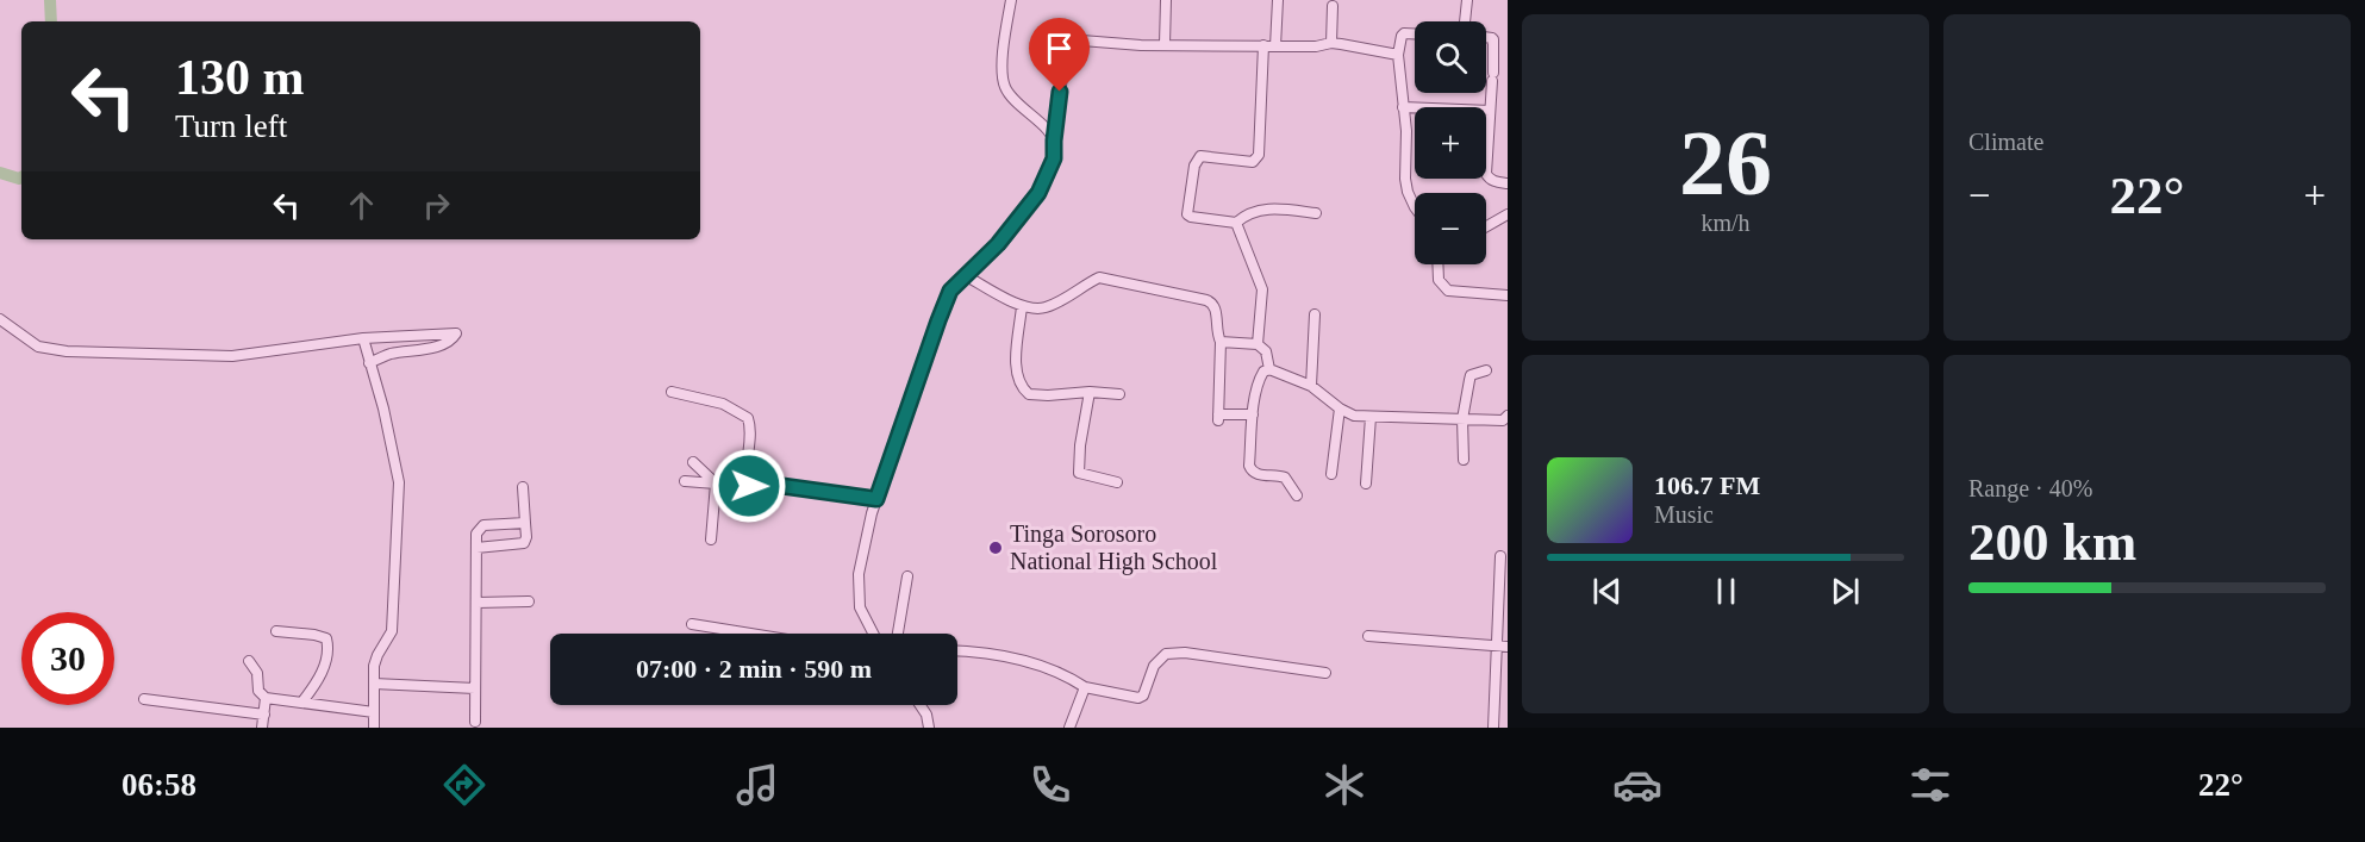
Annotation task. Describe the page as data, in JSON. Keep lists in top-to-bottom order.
{
  "places": ["Tinga Sorosoro National High School"],
  "page": {
    "tile": [
      ["26", "km/h"],
      "Climate",
      ["Range · 40%", "200 km"]
    ],
    "map_buttons": ["+", "−"],
    "turn": ["130 m", "Turn left"],
    "heat": ["−", "22°", "+"],
    "song": ["106.7 FM", "Music"],
    "limit": "30",
    "trip": "07:00 · 2 min · 590 m",
    "tabs": ["06:58", "22°"]
  }
}
